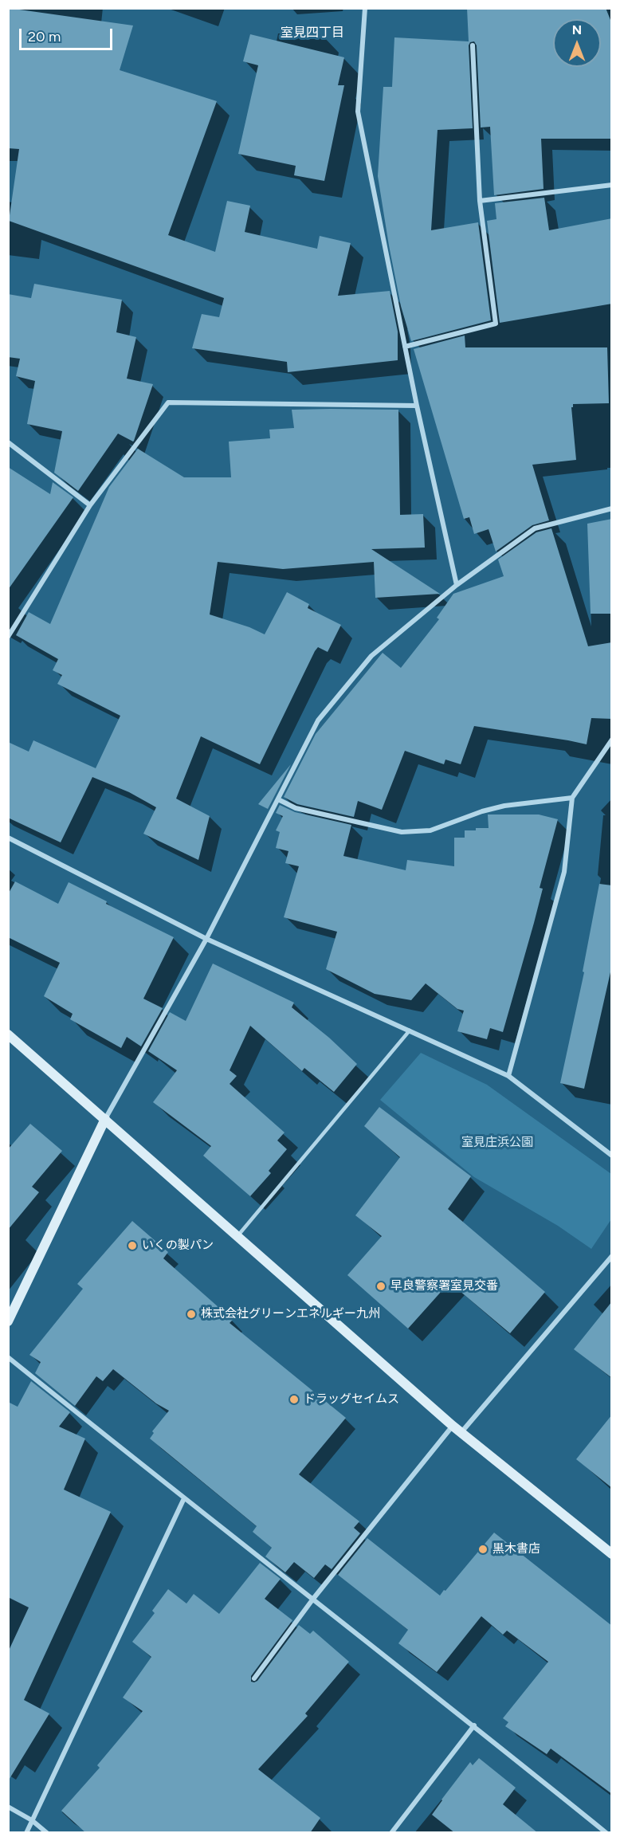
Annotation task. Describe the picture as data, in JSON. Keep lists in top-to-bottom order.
{
  "districts": ["室見四丁目"],
  "parks": ["室見庄浜公園"],
  "places": [
    "いくの製パン",
    "早良警察署室見交番",
    "株式会社グリーンエネルギー九州",
    "ドラッグセイムス",
    "黒木書店"
  ],
  "scale_bar": "20 m",
  "north": "top"
}
